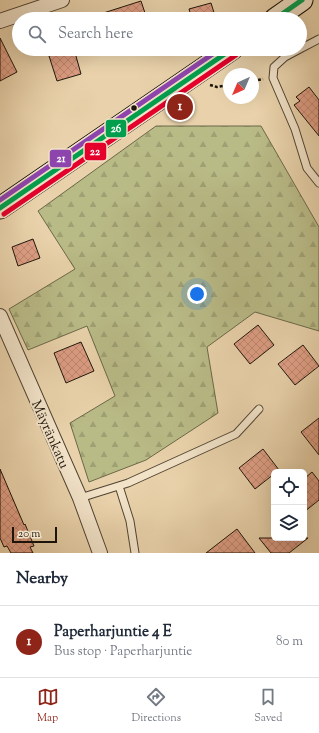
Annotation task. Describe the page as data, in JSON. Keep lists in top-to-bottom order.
{
  "streets": {
    "street": ["Mäyränkatu"]
  },
  "lines": ["transit line 26", "transit line 22", "transit line 21"],
  "scale_bar": "20 m",
  "north": "bottom left",
  "page": {
    "search": "Search here",
    "pins": "1",
    "scale": "20 m",
    "heading": "Nearby",
    "list": [
      {
        "mark": "1",
        "name": "Paperharjuntie 4 E",
        "note": "Bus stop · Paperharjuntie",
        "value": "80 m"
      }
    ],
    "nav": ["Map", "Directions", "Saved"]
  }
}
